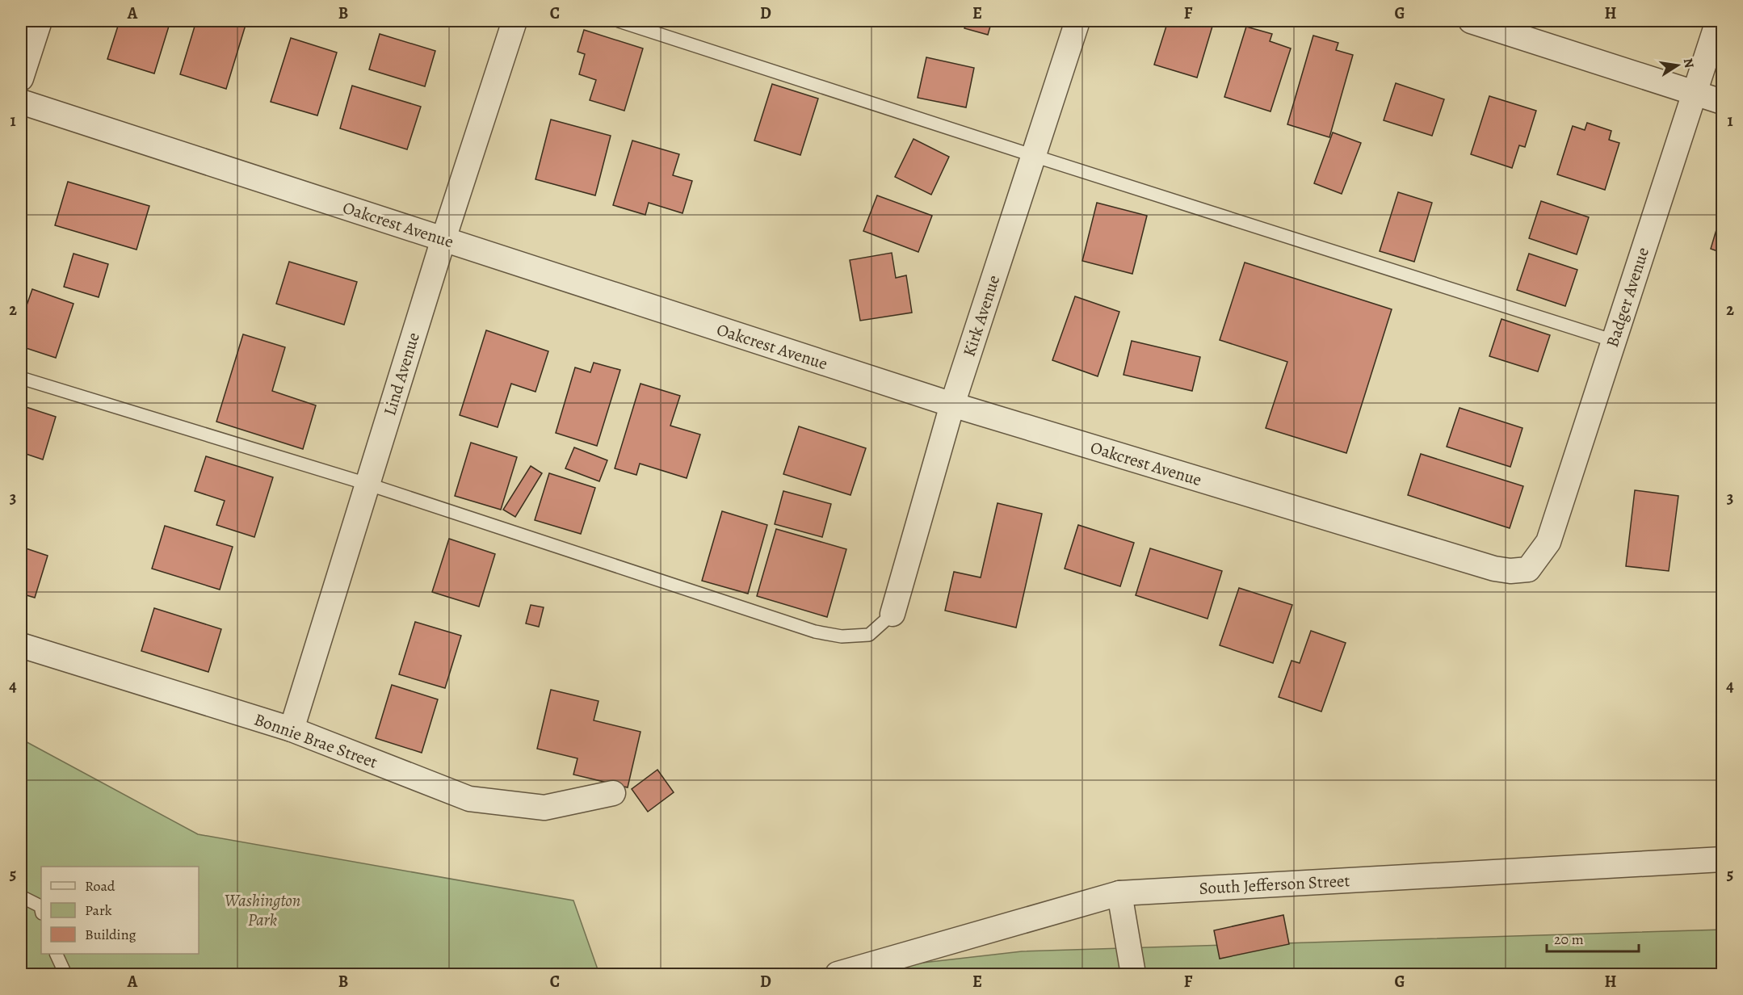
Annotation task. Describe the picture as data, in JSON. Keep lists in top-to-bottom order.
{
  "streets": {
    "street": [
      "Oakcrest Avenue",
      "Badger Avenue",
      "Kirk Avenue",
      "Lind Avenue",
      "Bonnie Brae Street",
      "South Jefferson Street"
    ]
  },
  "crossings": [
    ["Oakcrest Avenue", "Badger Avenue"],
    ["Oakcrest Avenue", "Kirk Avenue"],
    ["Oakcrest Avenue", "Lind Avenue"],
    ["Lind Avenue", "Bonnie Brae Street"]
  ],
  "parks": ["Washington Park"],
  "legend": ["Road", "Park", "Building"],
  "scale_bar": "20 m",
  "north": "right",
  "grid": {
    "columns": [
      "A",
      "B",
      "C",
      "D",
      "E",
      "F",
      "G",
      "H"
    ],
    "rows": [
      "1",
      "2",
      "3",
      "4",
      "5"
    ]
  }
}
